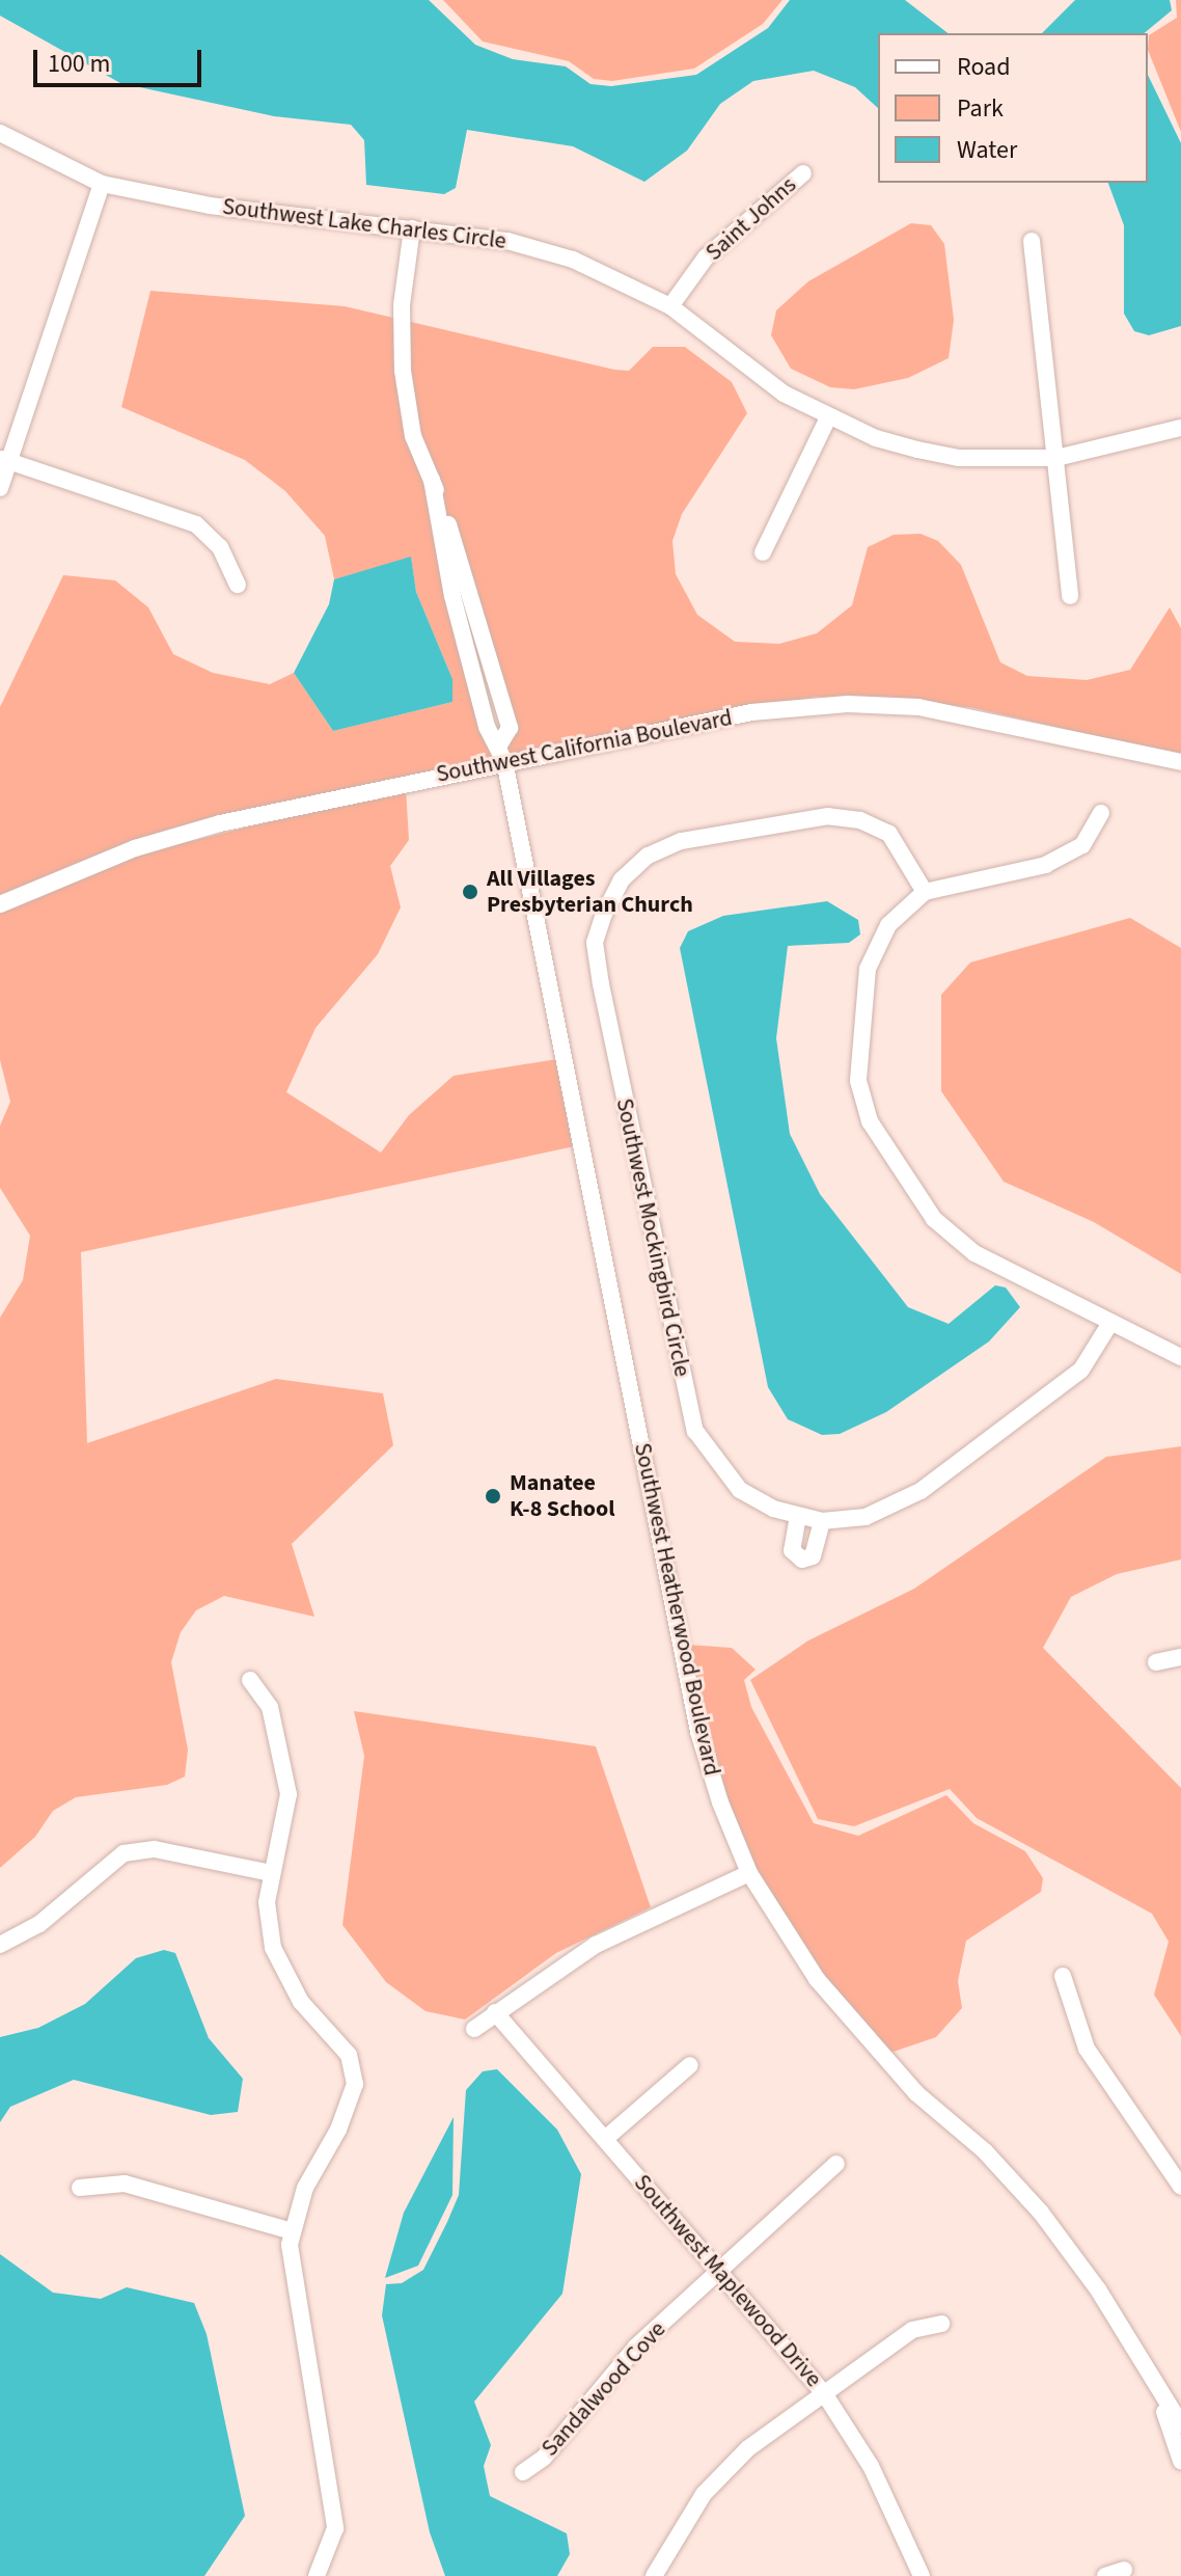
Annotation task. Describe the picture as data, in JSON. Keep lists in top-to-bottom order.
{
  "streets": {
    "street": [
      "Saint Johns",
      "Southwest Lake Charles Circle",
      "Southwest California Boulevard",
      "Southwest Mockingbird Circle",
      "Southwest Heatherwood Boulevard",
      "Southwest Maplewood Drive",
      "Sandalwood Cove"
    ]
  },
  "crossings": [
    ["Saint Johns", "Southwest Lake Charles Circle"],
    ["Southwest Lake Charles Circle", "Southwest Heatherwood Boulevard"],
    ["Southwest California Boulevard", "Southwest Heatherwood Boulevard"],
    ["Southwest Maplewood Drive", "Sandalwood Cove"]
  ],
  "places": ["All Villages Presbyterian Church", "Manatee K-8 School"],
  "legend": ["Road", "Park", "Water"],
  "scale_bar": "100 m"
}
